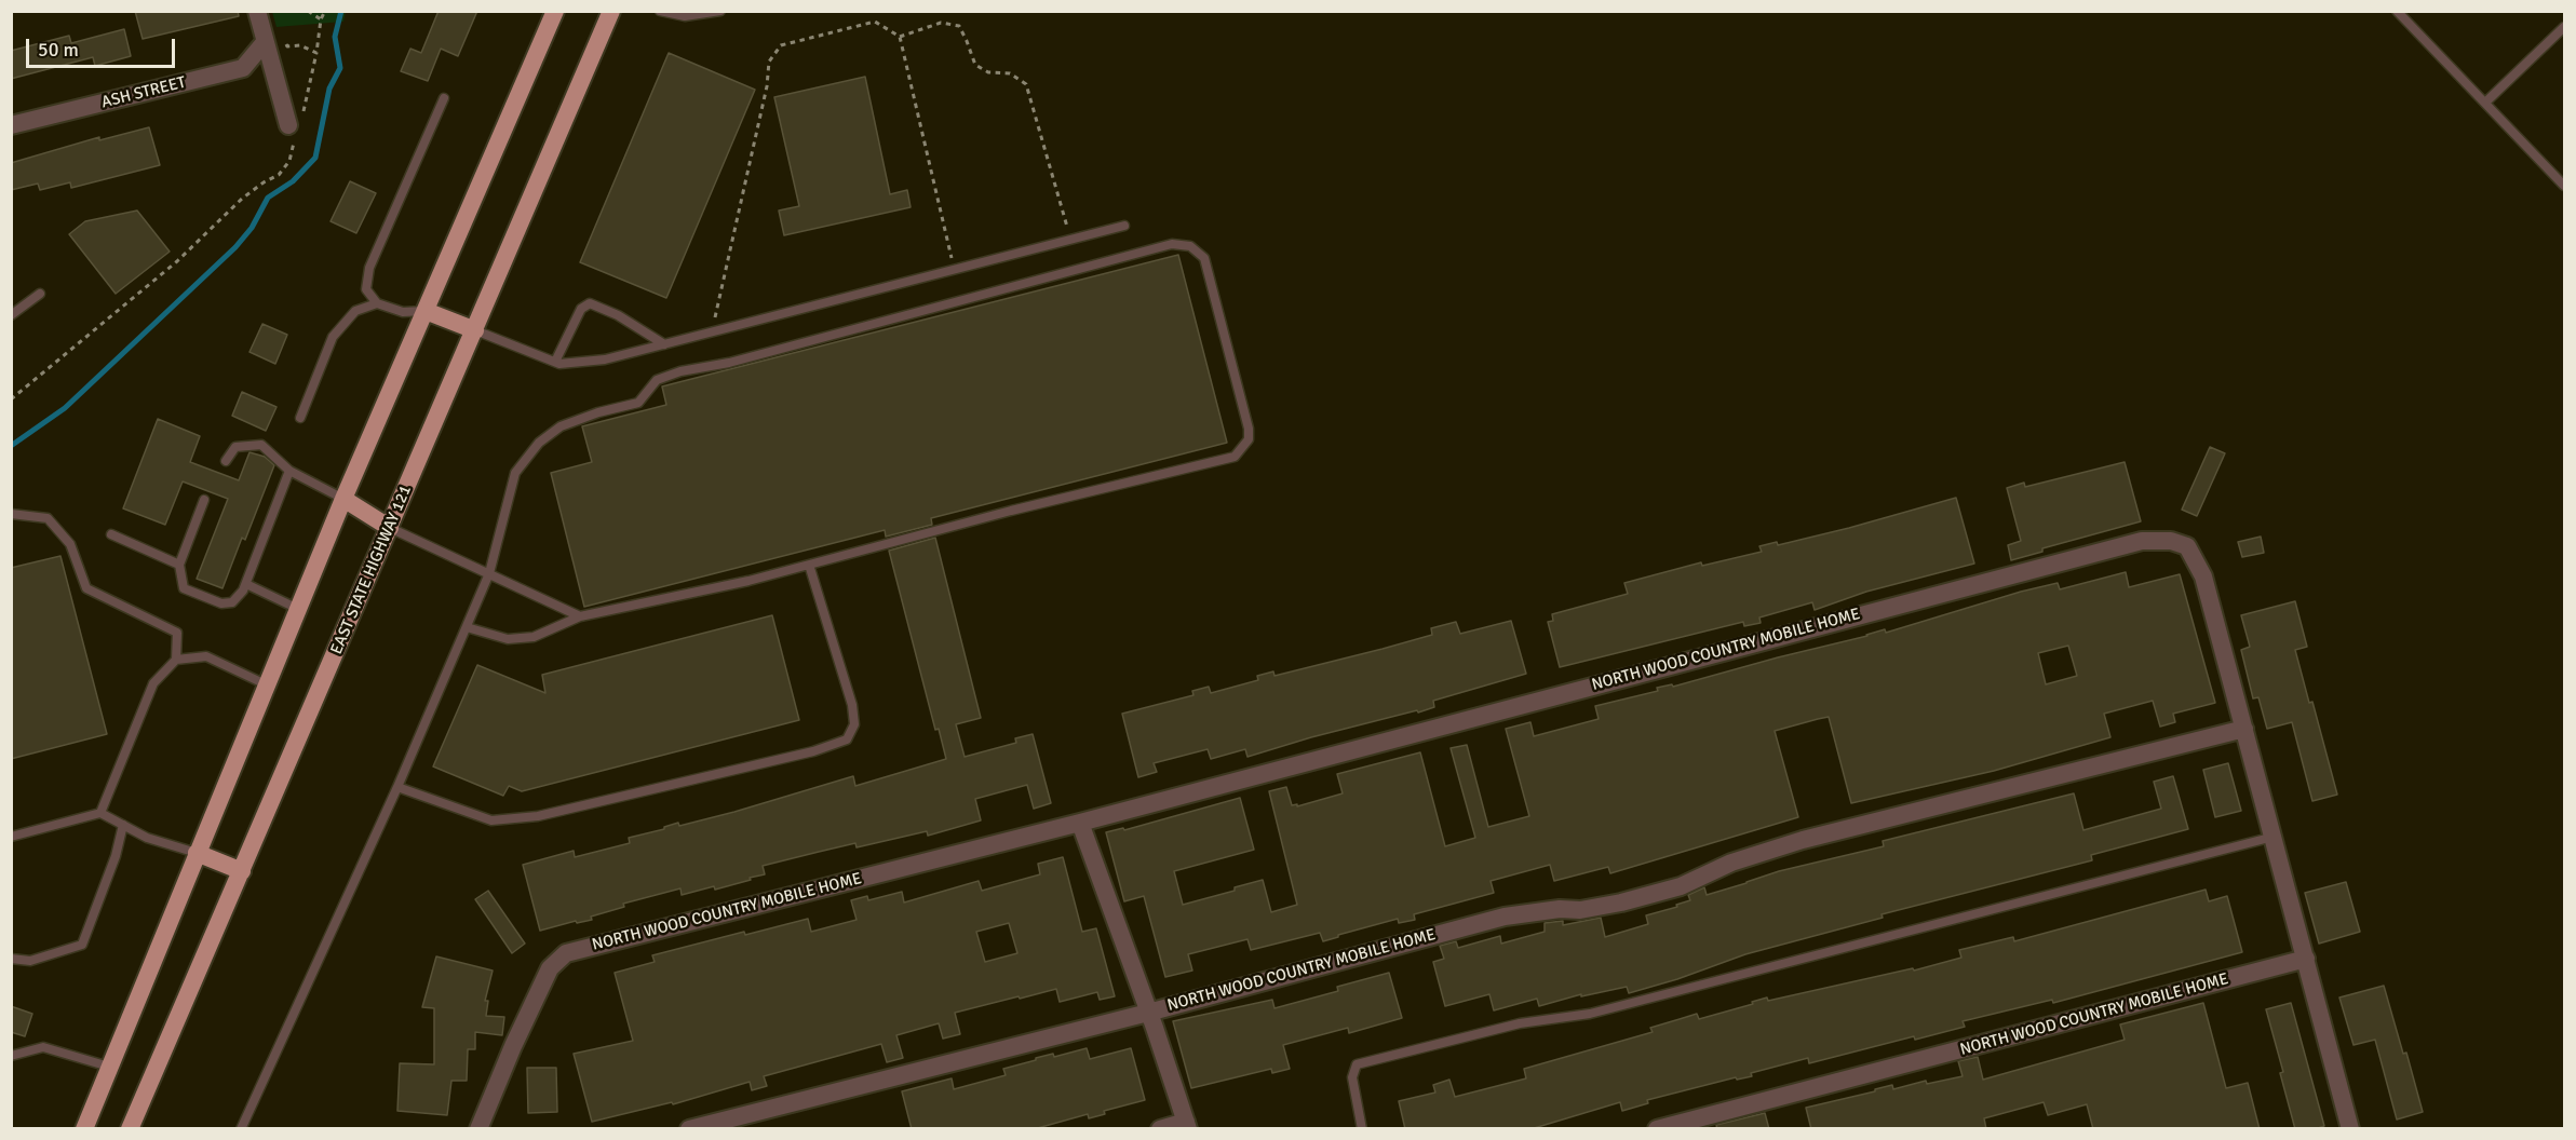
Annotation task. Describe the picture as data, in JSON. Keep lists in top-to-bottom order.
{
  "streets": {
    "main road": ["EAST STATE HIGHWAY 121"],
    "street": ["ASH STREET", "NORTH WOOD COUNTRY MOBILE HOME"]
  },
  "scale_bar": "50 m"
}
